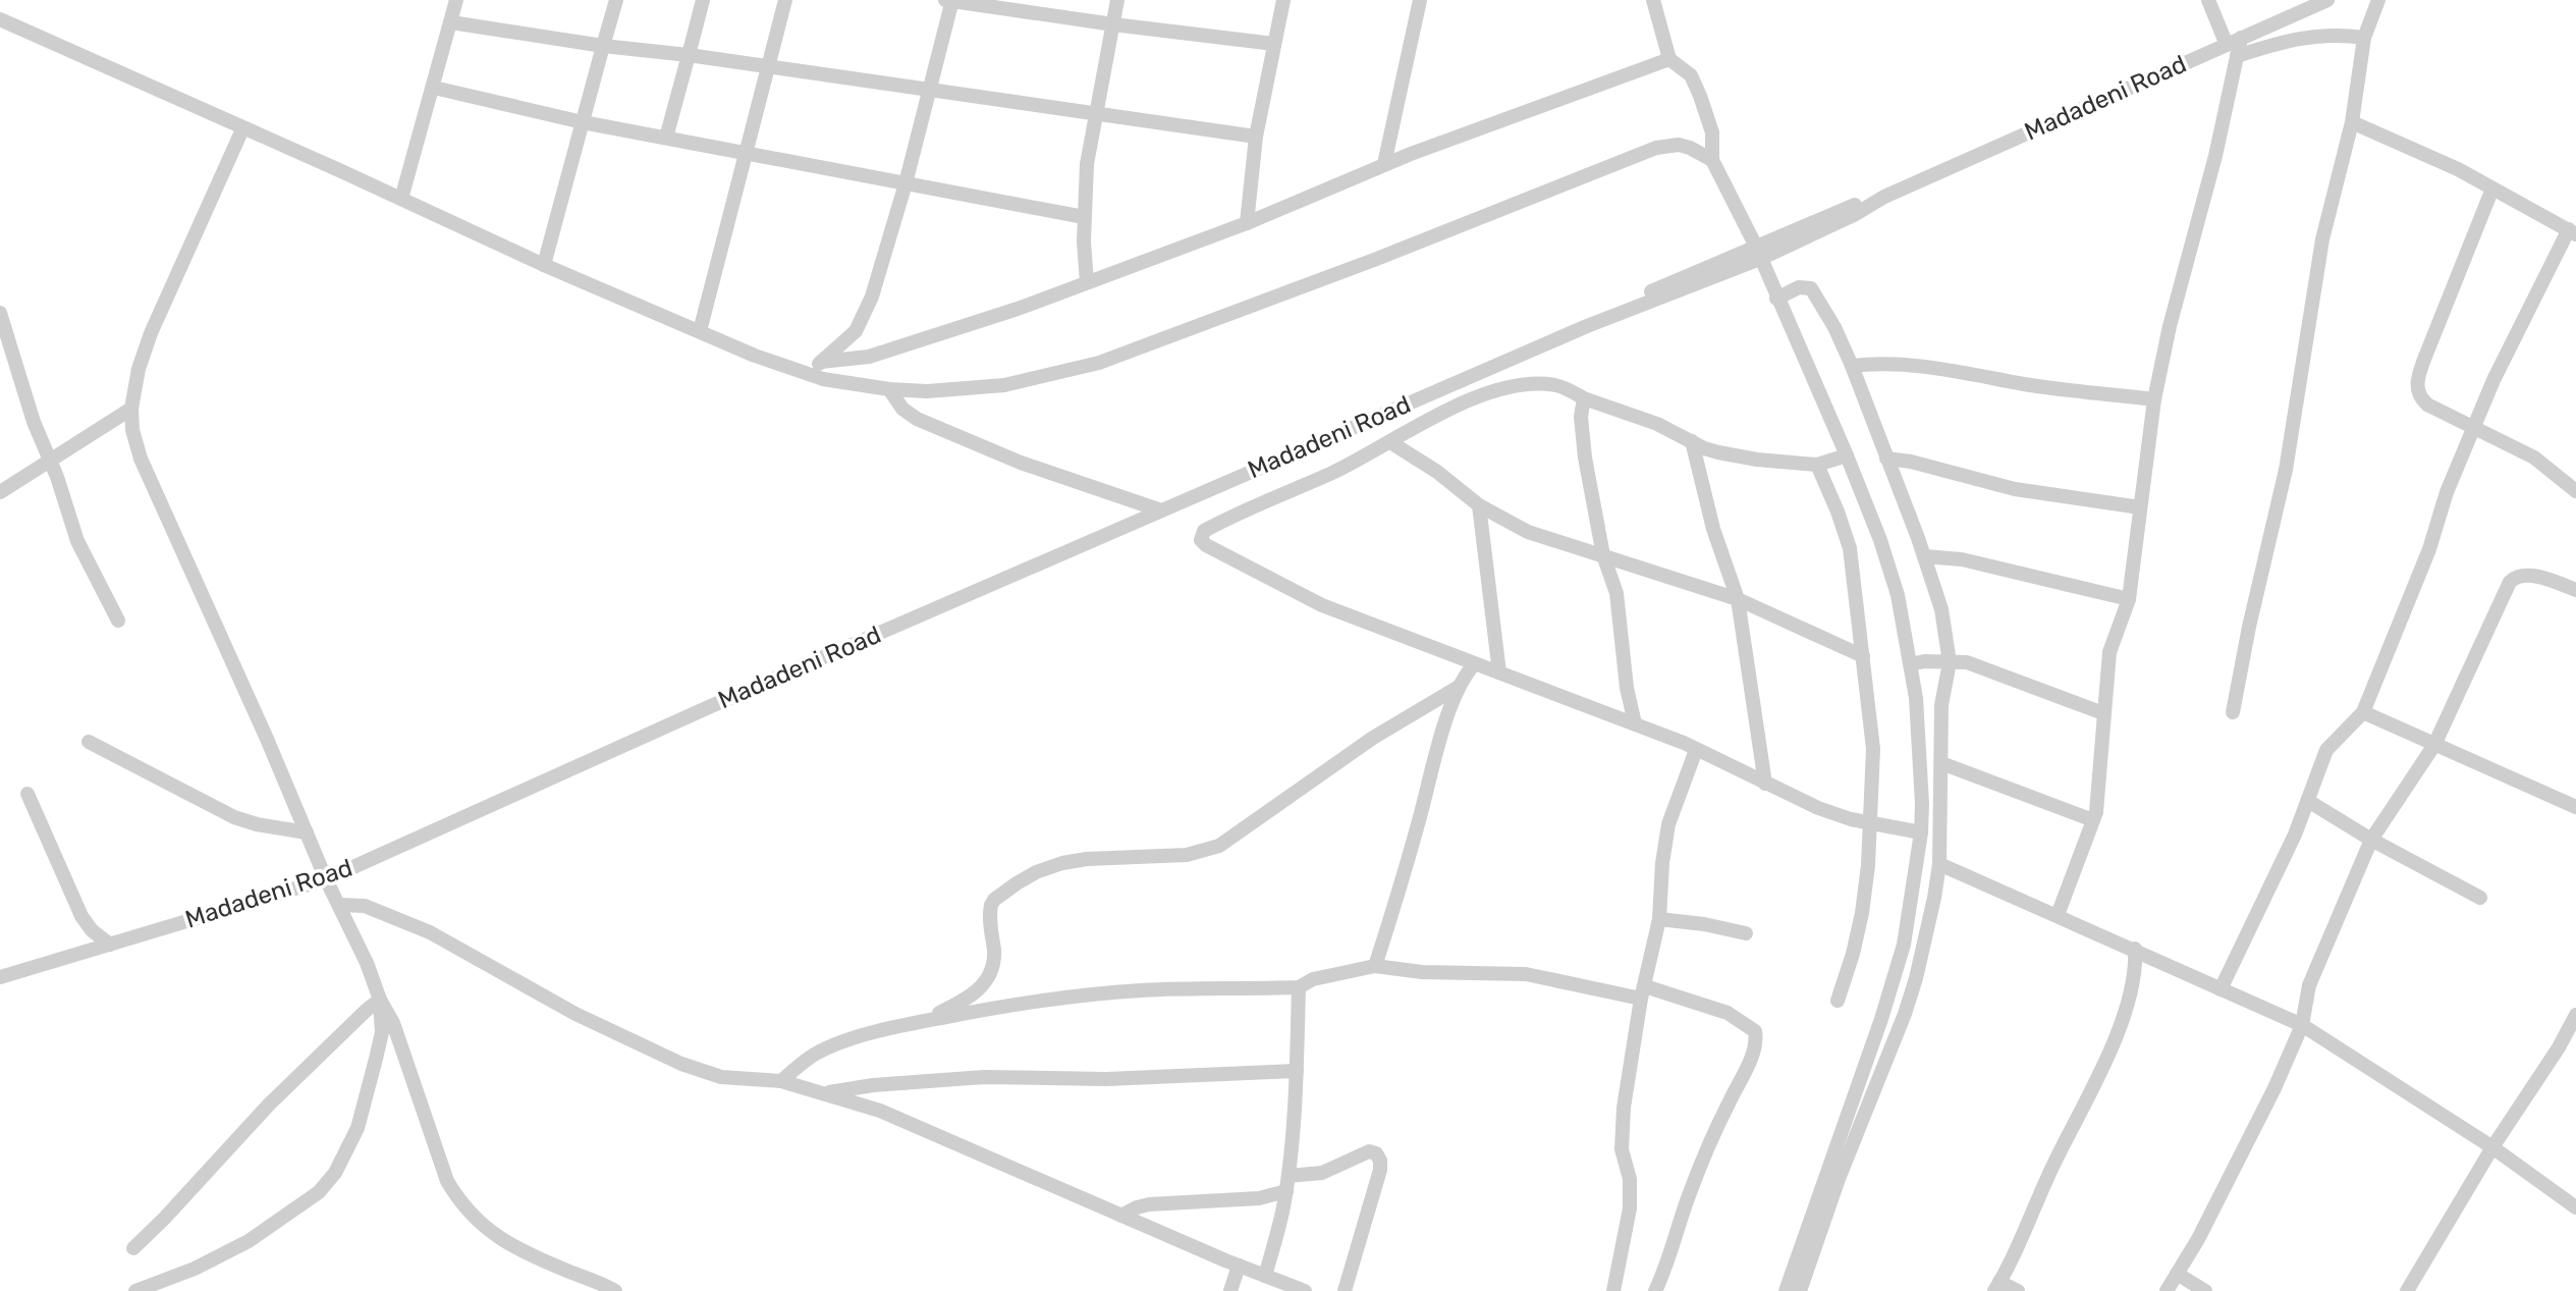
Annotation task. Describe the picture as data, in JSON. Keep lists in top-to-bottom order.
{
  "streets": {
    "street": ["Madadeni Road"]
  }
}
